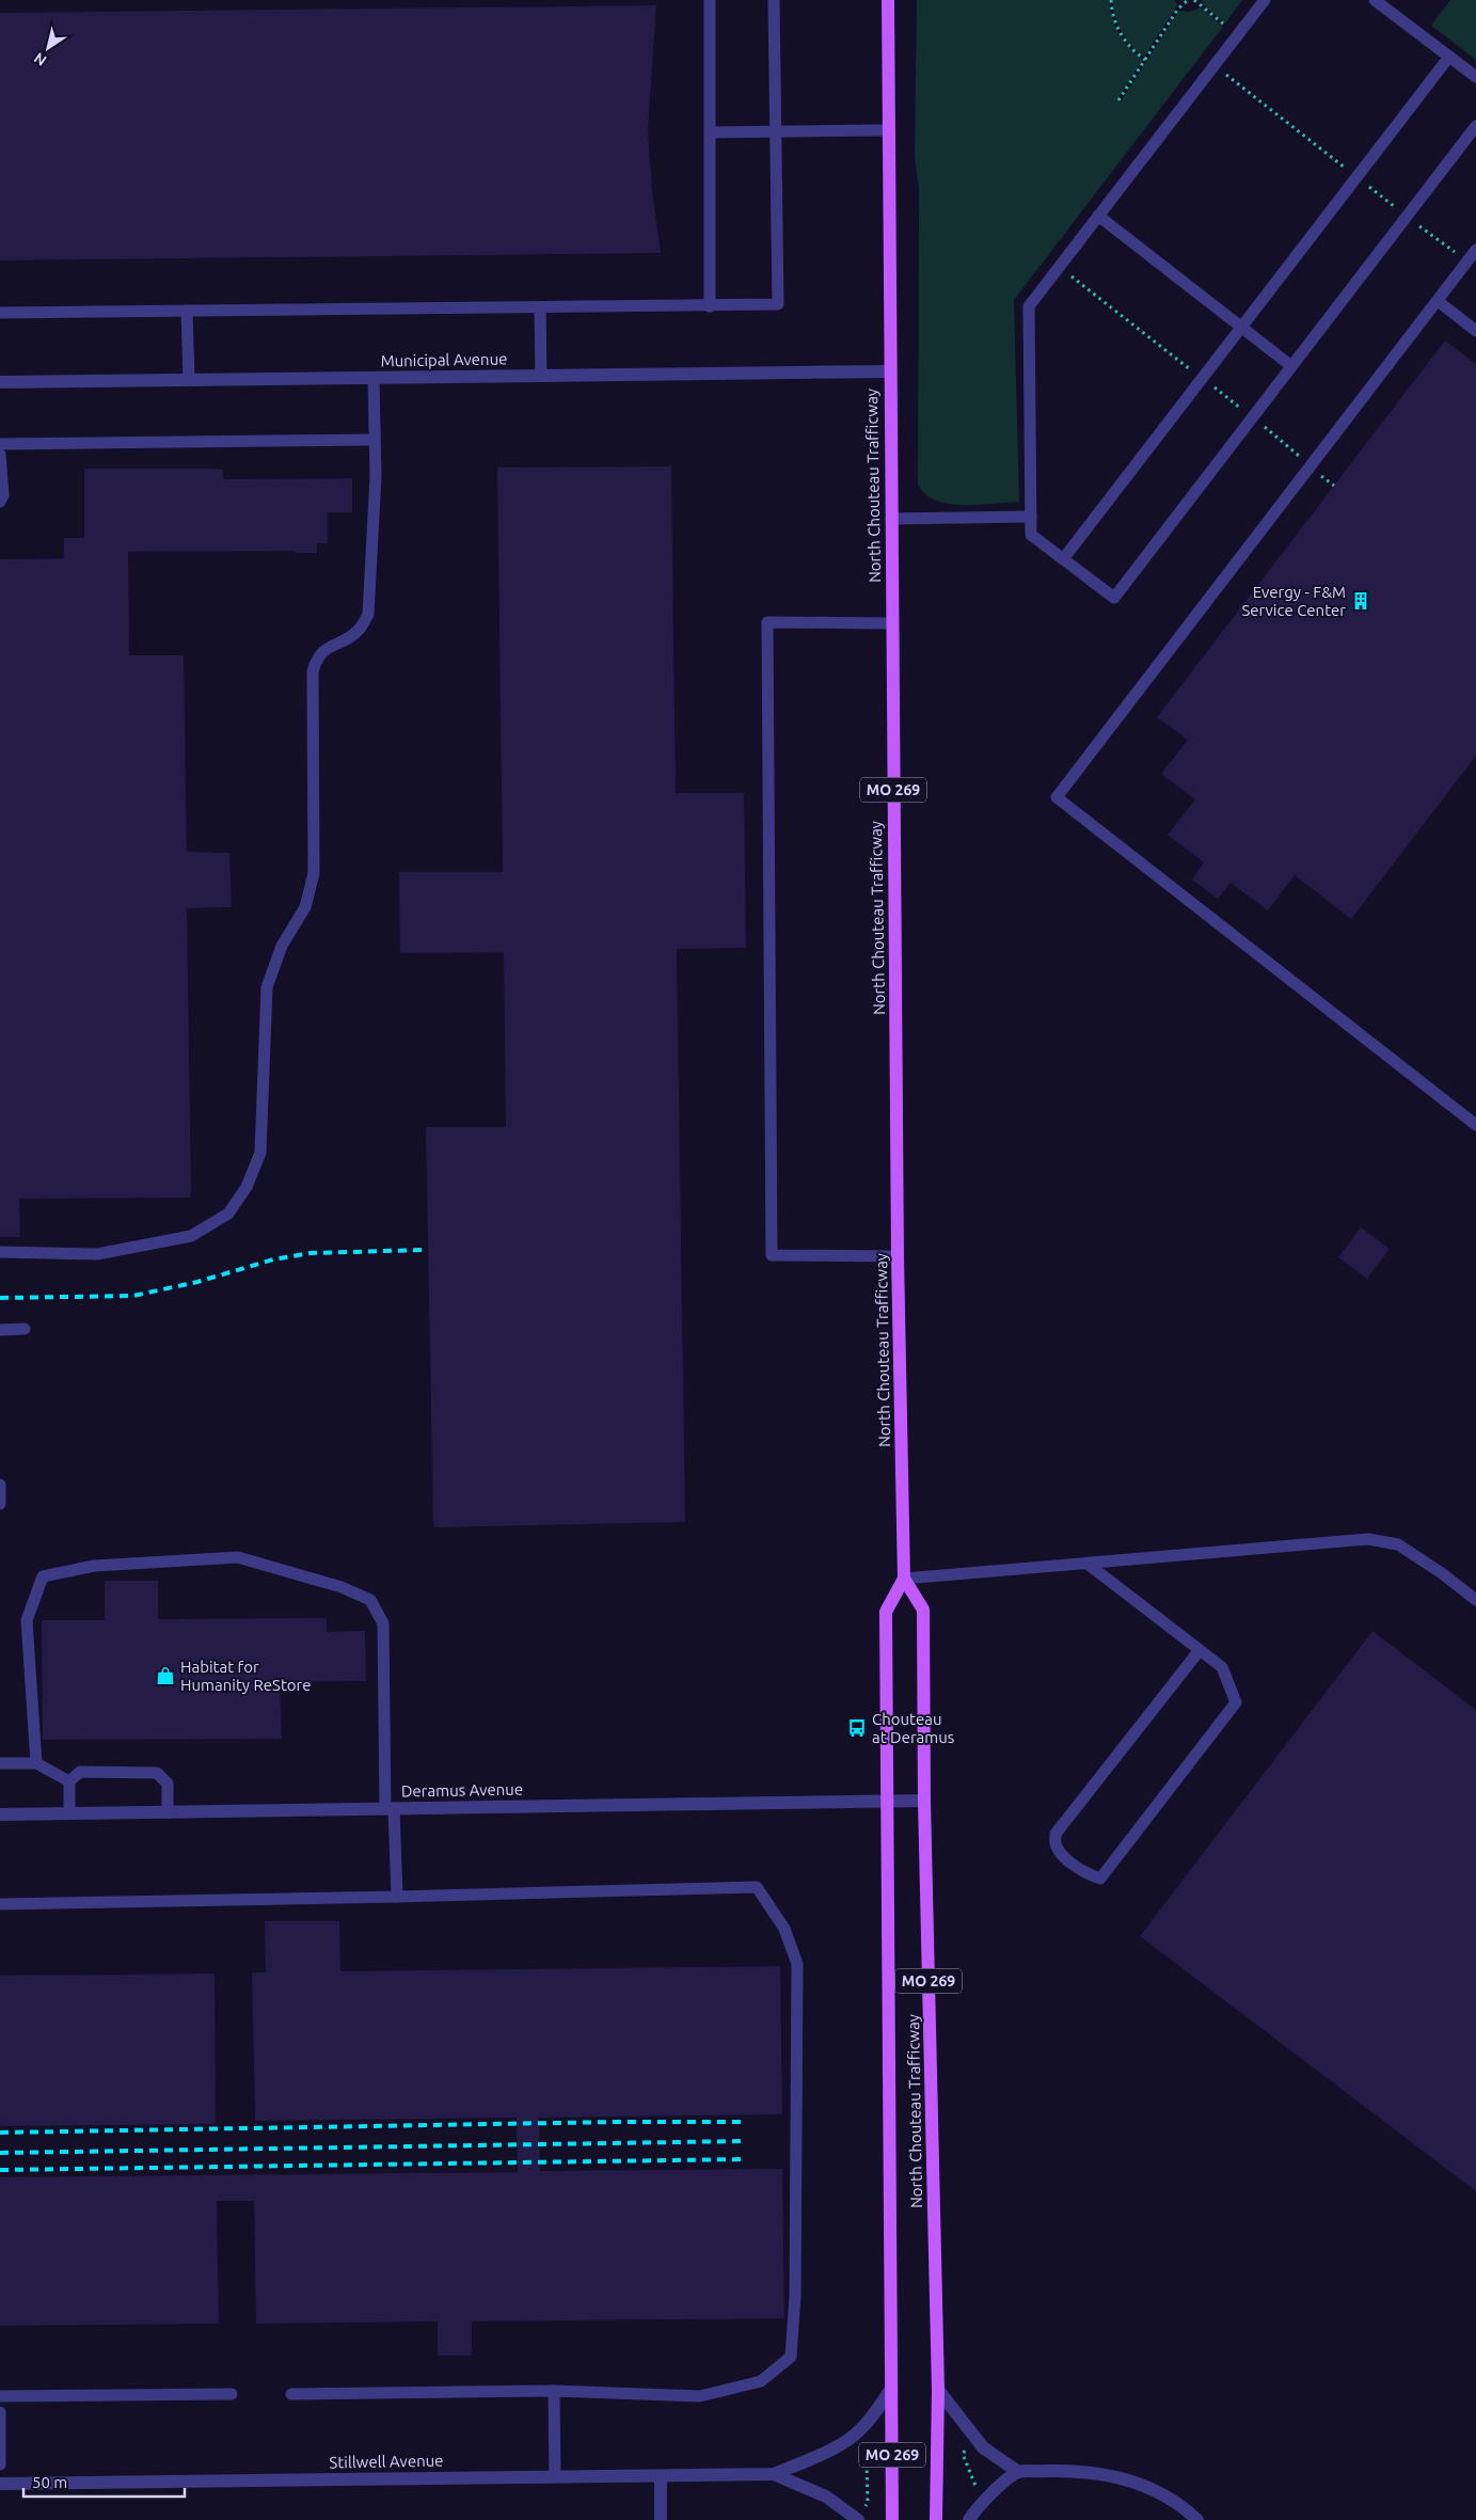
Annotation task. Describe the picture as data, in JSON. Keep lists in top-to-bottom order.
{
  "streets": {
    "main road": ["North Chouteau Trafficway", "MO 269"],
    "street": ["Municipal Avenue", "Deramus Avenue", "Stillwell Avenue"]
  },
  "crossings": [
    ["Municipal Avenue", "North Chouteau Trafficway"],
    ["North Chouteau Trafficway", "Deramus Avenue"],
    ["North Chouteau Trafficway", "Stillwell Avenue"]
  ],
  "places": {
    "building": ["Evergy - F&M Service Center"],
    "shop": ["Habitat for Humanity ReStore"],
    "bus stop": ["Chouteau at Deramus"]
  },
  "scale_bar": "50 m",
  "north": "bottom left"
}
